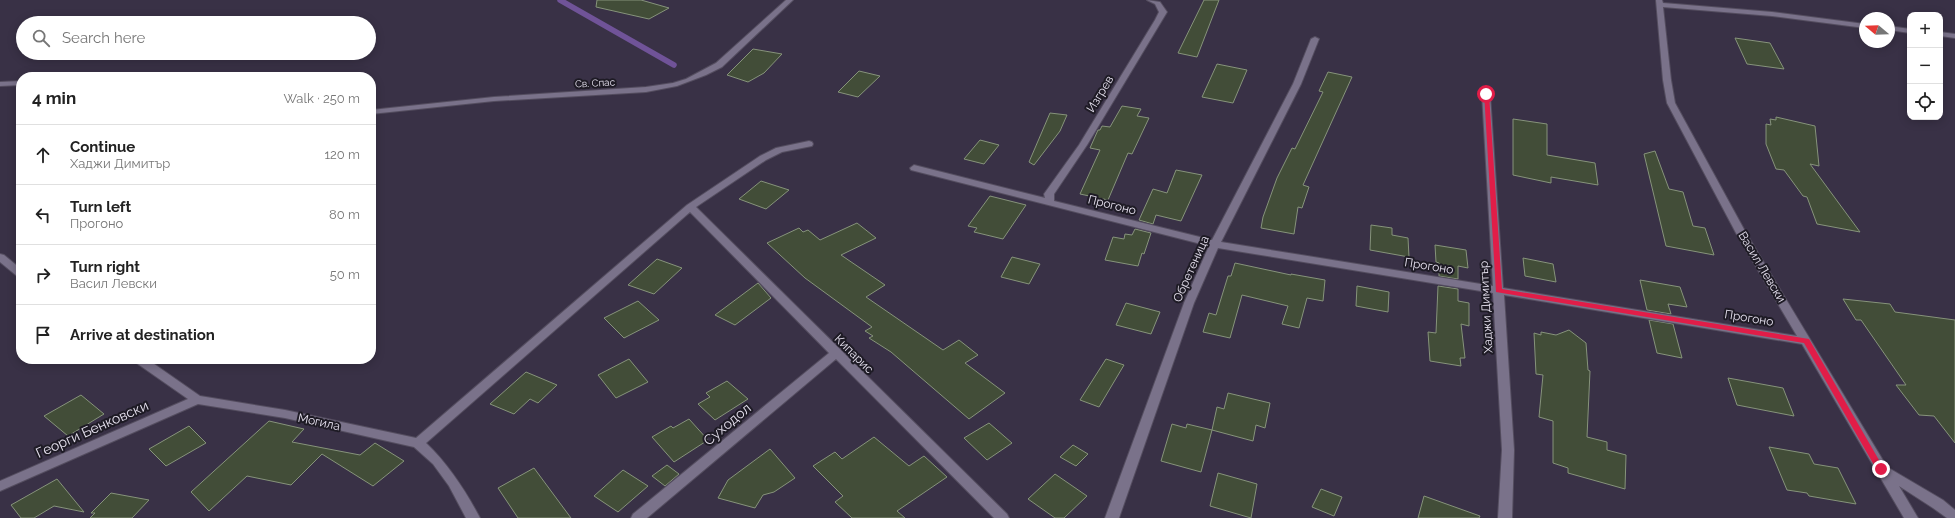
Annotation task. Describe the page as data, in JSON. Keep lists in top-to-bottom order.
{
  "streets": {
    "street": [
      "Св. Спас",
      "Изгрев",
      "Прогоно",
      "Васил Левски",
      "Обретеница",
      "Хаджи Димитър",
      "Кипарис",
      "Могила",
      "Суходол",
      "Георги Бенковски"
    ]
  },
  "crossings": [
    ["Изгрев", "Прогоно"],
    ["Прогоно", "Васил Левски"],
    ["Прогоно", "Обретеница"],
    ["Прогоно", "Хаджи Димитър"],
    ["Кипарис", "Суходол"],
    ["Могила", "Георги Бенковски"]
  ],
  "north": "left",
  "page": {
    "map_buttons": ["+", "−"],
    "search": "Search here",
    "heading": ["4 min", "Walk · 250 m"],
    "list": [
      ["Continue", "Хаджи Димитър", "120 m"],
      ["Turn left", "Прогоно", "80 m"],
      ["Turn right", "Васил Левски", "50 m"],
      "Arrive at destination"
    ]
  }
}
